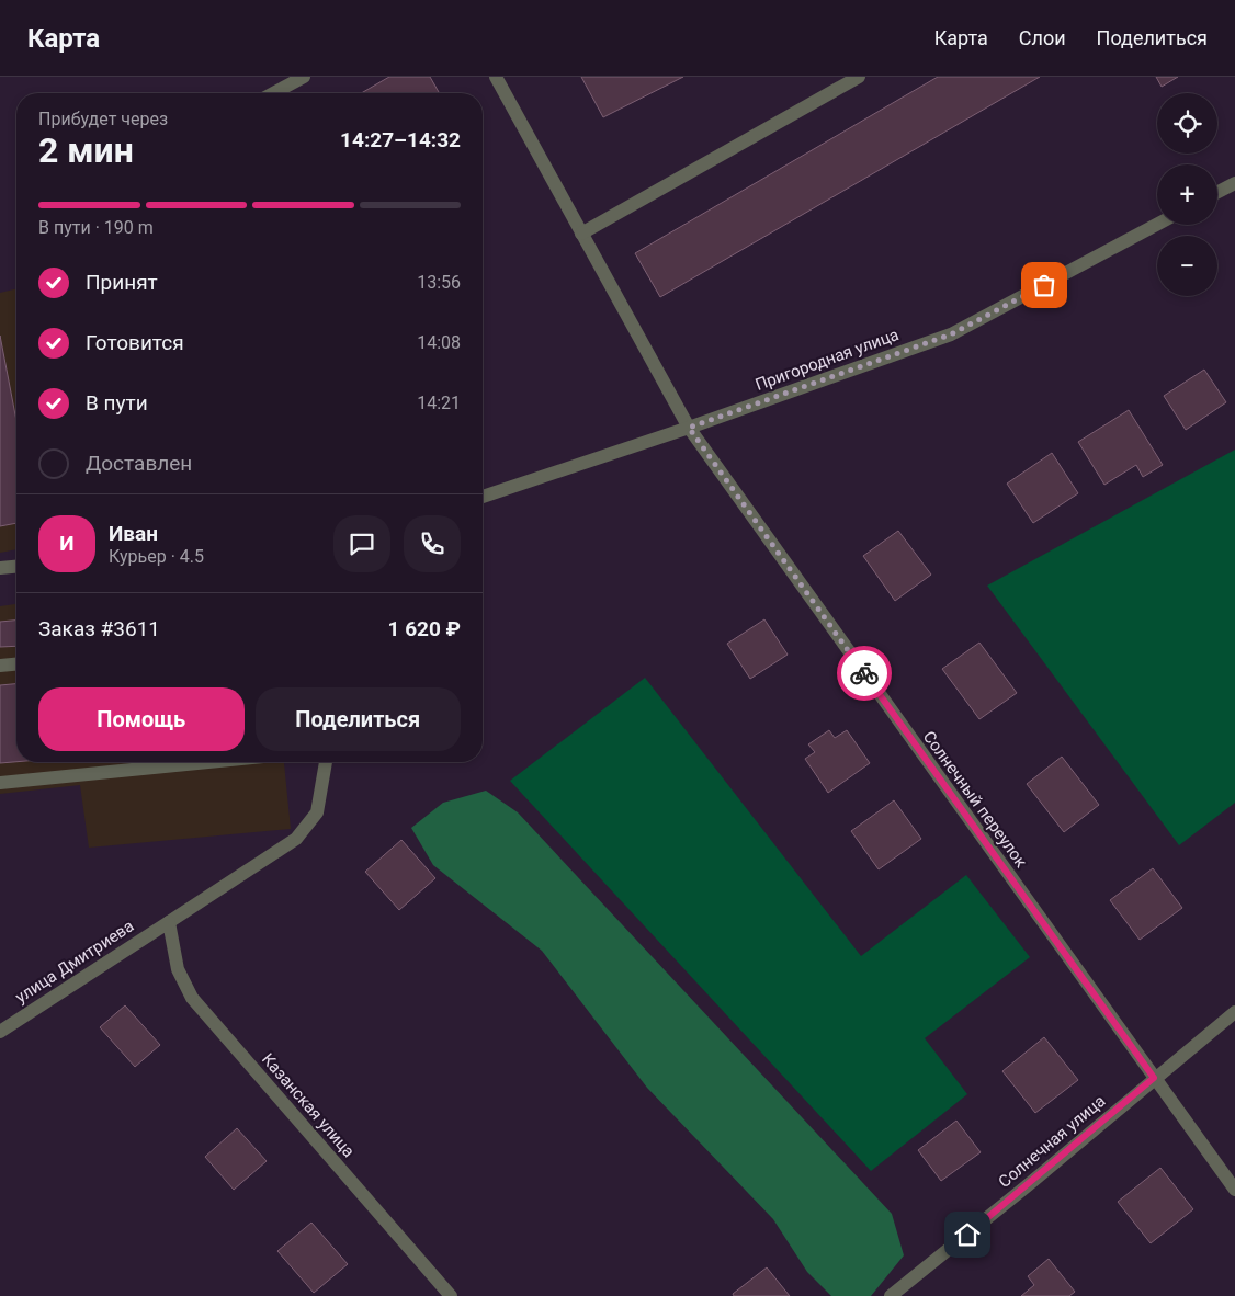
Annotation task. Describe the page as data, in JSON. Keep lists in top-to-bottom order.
{
  "streets": {
    "street": [
      "Пригородная улица",
      "Солнечный переулок",
      "улица Дмитриева",
      "Казанская улица",
      "Солнечная улица"
    ]
  },
  "crossings": [
    ["Пригородная улица", "Солнечный переулок"],
    ["Солнечный переулок", "Солнечная улица"],
    ["улица Дмитриева", "Казанская улица"]
  ],
  "page": {
    "header": "Карта",
    "nav": ["Карта", "Слои", "Поделиться"],
    "map_buttons": ["+", "−"],
    "heading": ["2 мин", "Прибудет через", "14:27–14:32"],
    "panel": [
      "Иван",
      "Курьер · 4.5",
      "Заказ #3611",
      "1 620 ₽"
    ],
    "bar": "В пути · 190 m",
    "list": [
      ["Принят", "13:56"],
      ["Готовится", "14:08"],
      ["В пути", "14:21"],
      "Доставлен"
    ],
    "round": "И",
    "buttons": ["Помощь", "Поделиться"]
  }
}
